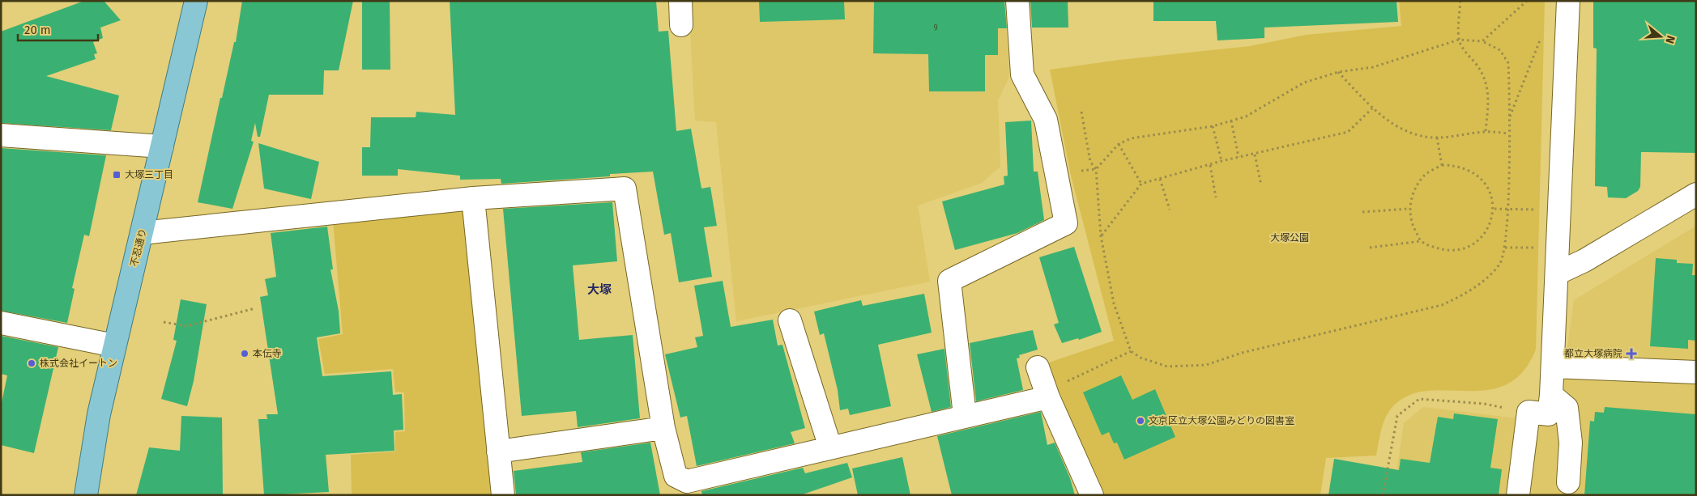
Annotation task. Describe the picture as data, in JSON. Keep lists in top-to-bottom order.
{
  "streets": {
    "main road": ["不忍通り"]
  },
  "districts": ["大塚"],
  "parks": ["大塚公園"],
  "places": {
    "transit": ["大塚三丁目"],
    "other": ["本伝寺", "株式会社イートン", "文京区立大塚公園みどりの図書室"],
    "health": ["都立大塚病院"]
  },
  "house_numbers": ["9"],
  "scale_bar": "20 m",
  "north": "right"
}
